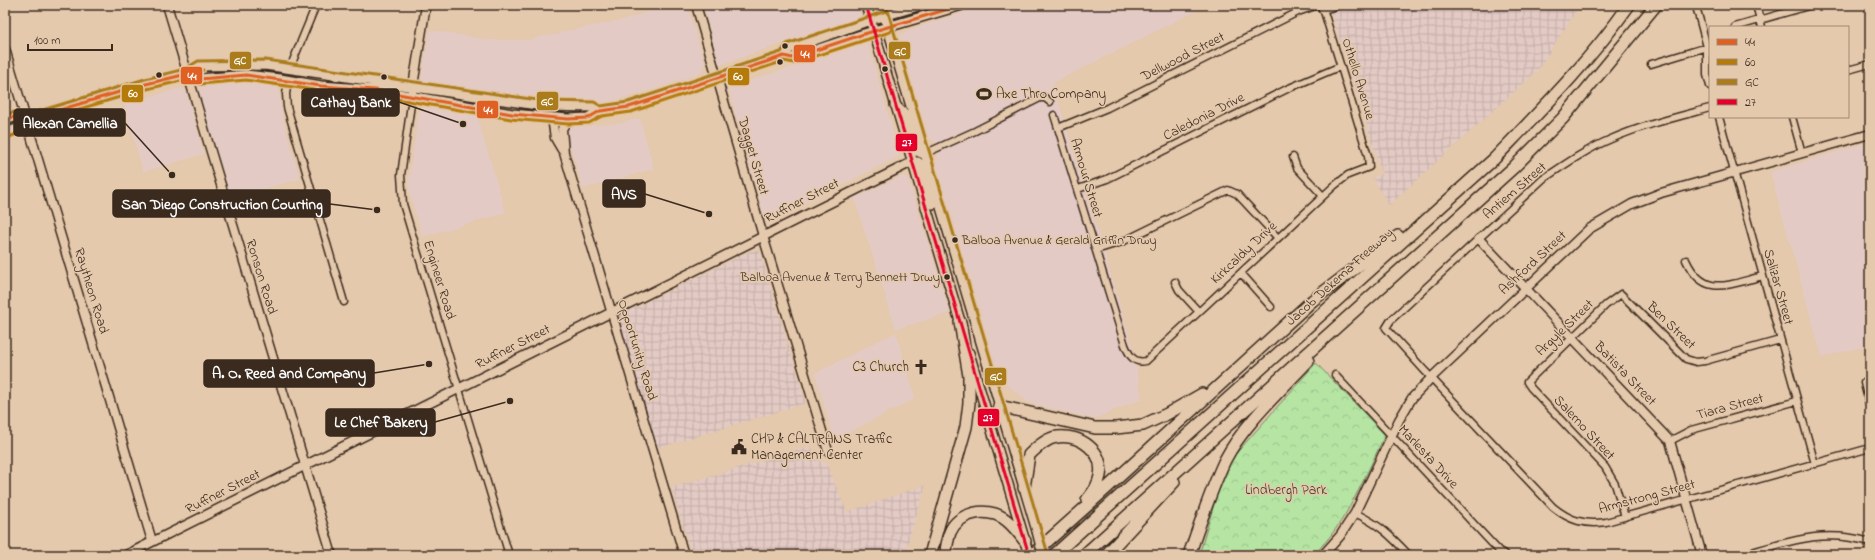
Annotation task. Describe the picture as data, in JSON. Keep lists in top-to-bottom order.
{
  "streets": {
    "highway": ["Jacob Dekema Freeway"],
    "street": [
      "Dellwood Street",
      "Othello Avenue",
      "Caledonia Drive",
      "Dagget Street",
      "Armour Street",
      "Antiem Street",
      "Ruffner Street",
      "Kirkcaldy Drive",
      "Ashford Street",
      "Ronson Road",
      "Engineer Road",
      "Salizar Street",
      "Raytheon Road",
      "Ben Street",
      "Argyle Street",
      "Opportunity Road",
      "Batista Street",
      "Tiara Street",
      "Salerno Street",
      "Marlesta Drive",
      "Armstrong Street"
    ]
  },
  "crossings": [
    ["Dellwood Street", "Othello Avenue"],
    ["Dellwood Street", "Armour Street"],
    ["Othello Avenue", "Caledonia Drive"],
    ["Othello Avenue", "Kirkcaldy Drive"],
    ["Caledonia Drive", "Armour Street"],
    ["Dagget Street", "Ruffner Street"],
    ["Armour Street", "Kirkcaldy Drive"],
    ["Antiem Street", "Batista Street"],
    ["Antiem Street", "Armstrong Street"],
    ["Ruffner Street", "Ronson Road"],
    ["Ruffner Street", "Engineer Road"],
    ["Ruffner Street", "Raytheon Road"],
    ["Ruffner Street", "Opportunity Road"],
    ["Ashford Street", "Salizar Street"],
    ["Ashford Street", "Batista Street"],
    ["Ashford Street", "Marlesta Drive"],
    ["Ashford Street", "Armstrong Street"],
    ["Salizar Street", "Ben Street"],
    ["Salizar Street", "Tiara Street"],
    ["Salizar Street", "Armstrong Street"],
    ["Ben Street", "Argyle Street"],
    ["Argyle Street", "Batista Street"],
    ["Argyle Street", "Salerno Street"],
    ["Batista Street", "Tiara Street"],
    ["Batista Street", "Armstrong Street"],
    ["Salerno Street", "Armstrong Street"]
  ],
  "parks": ["Lindbergh Park"],
  "places": {
    "sports": ["Axe Thro Company"],
    "other": [
      "Cathay Bank",
      "Alexan Camellia",
      "San Diego Construction Courting",
      "AVS",
      "Balboa Avenue & Gerald Griffin Drwy",
      "Balboa Avenue & Terry Bennett Drwy",
      "A. O. Reed and Company",
      "Le Chef Bakery"
    ],
    "church": ["C3 Church"],
    "public building": ["CHP & CALTRANS Traffic Management Center"]
  },
  "lines": [
    "transit line 44",
    "transit line 60",
    "transit line 27",
    "transit line GC"
  ],
  "legend": [
    "44",
    "60",
    "GC",
    "27"
  ],
  "scale_bar": "100 m"
}
